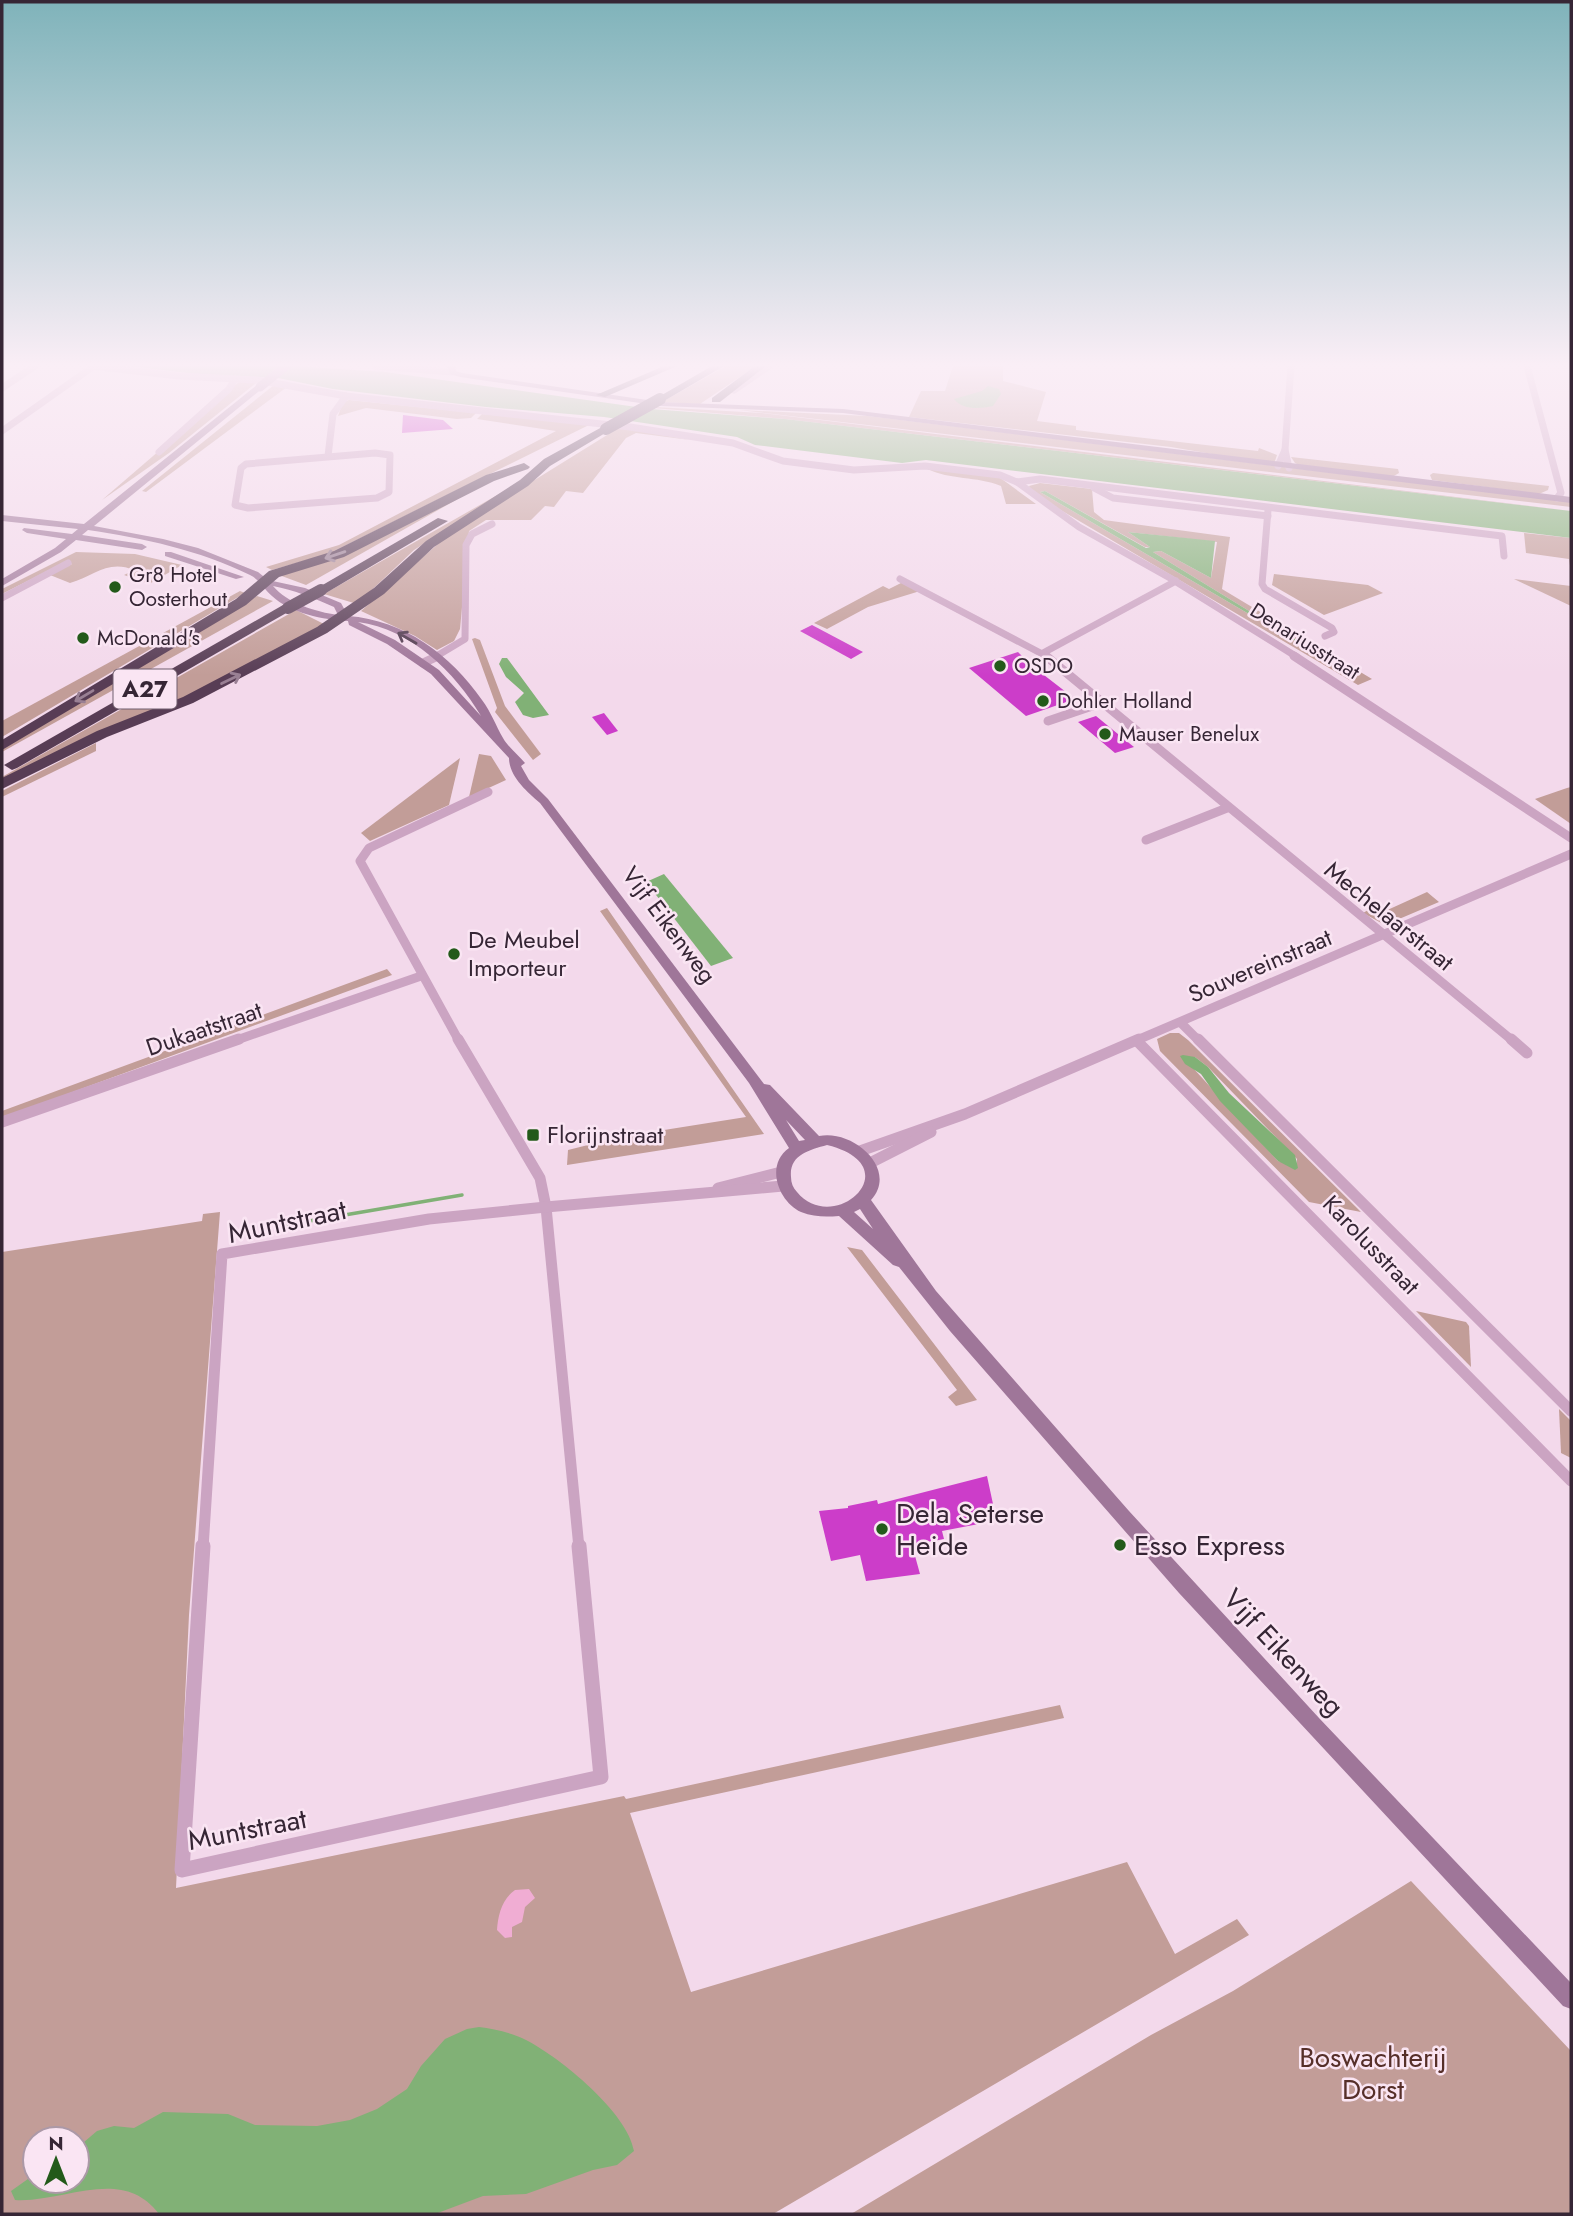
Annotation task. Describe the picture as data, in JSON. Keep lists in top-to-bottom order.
{
  "streets": {
    "highway": ["A27"],
    "main road": ["Vijf Eikenweg"],
    "street": [
      "Denariusstraat",
      "Mechelaarstraat",
      "Souvereinstraat",
      "Dukaatstraat",
      "Muntstraat",
      "Karolusstraat"
    ]
  },
  "crossings": [
    ["A27", "Vijf Eikenweg"],
    ["Mechelaarstraat", "Souvereinstraat"],
    ["Vijf Eikenweg", "Souvereinstraat"],
    ["Souvereinstraat", "Karolusstraat"]
  ],
  "parks": ["Boswachterij Dorst"],
  "places": {
    "other": [
      "Gr8 Hotel Oosterhout",
      "McDonald's",
      "OSDO",
      "Dohler Holland",
      "Mauser Benelux",
      "De Meubel Importeur",
      "Dela Seterse Heide",
      "Esso Express"
    ],
    "transit": ["Florijnstraat"]
  },
  "north": "top"
}
